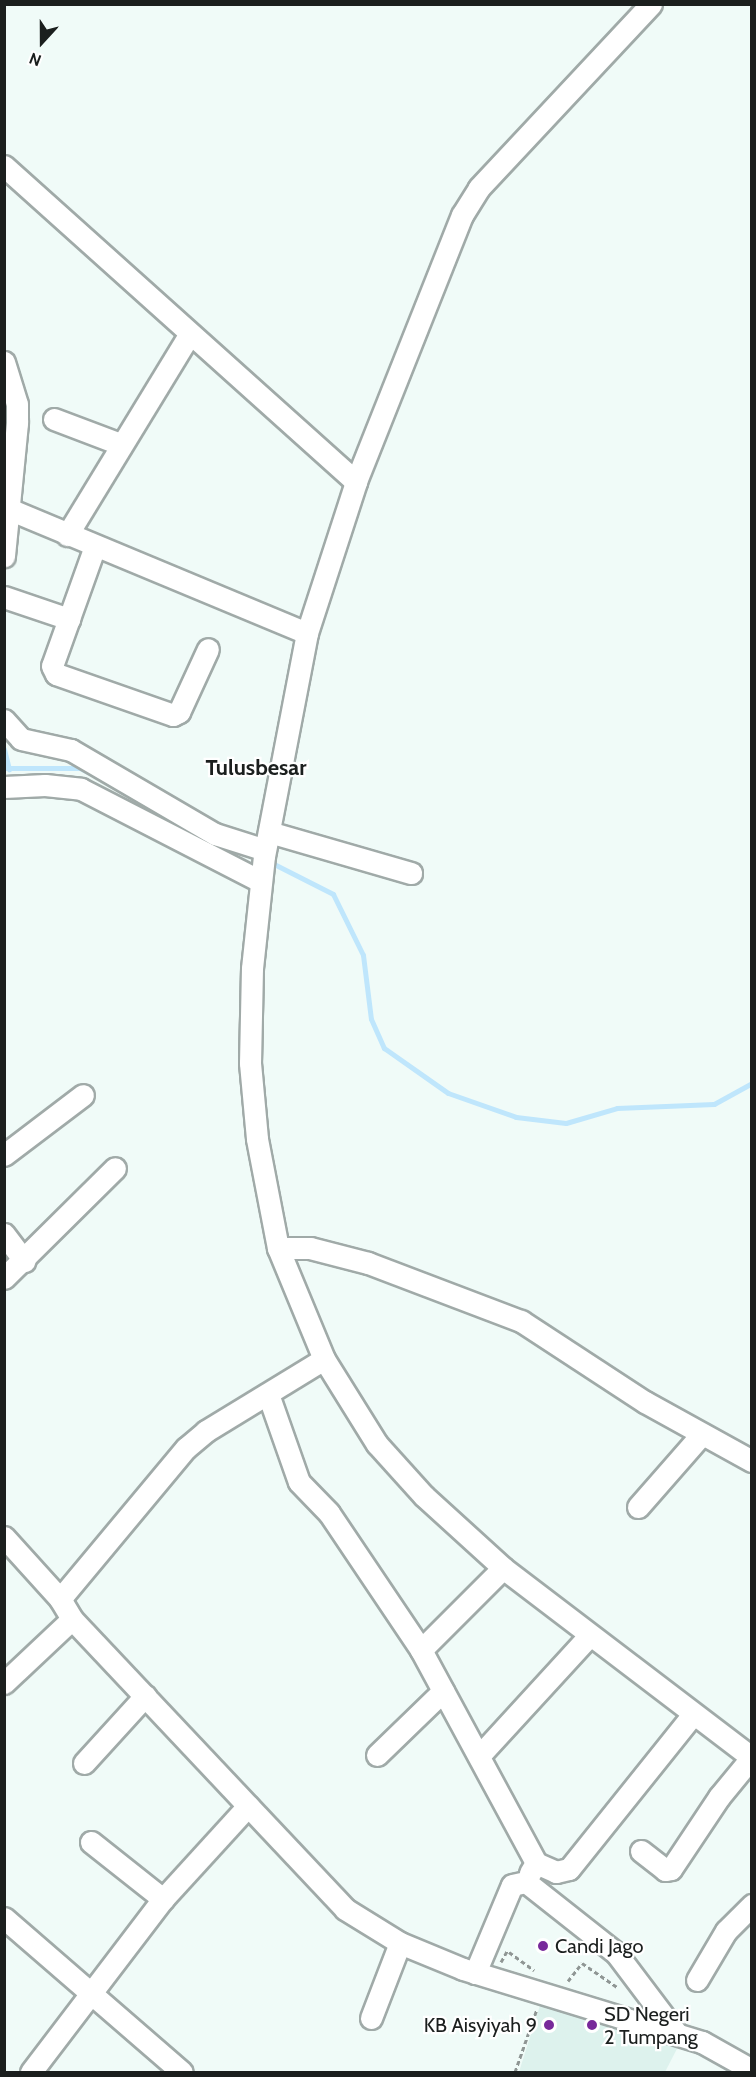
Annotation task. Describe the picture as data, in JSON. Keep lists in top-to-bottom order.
{
  "districts": ["Tulusbesar"],
  "places": ["Candi Jago", "KB Aisyiyah 9", "SD Negeri 2 Tumpang"],
  "north": "bottom"
}
